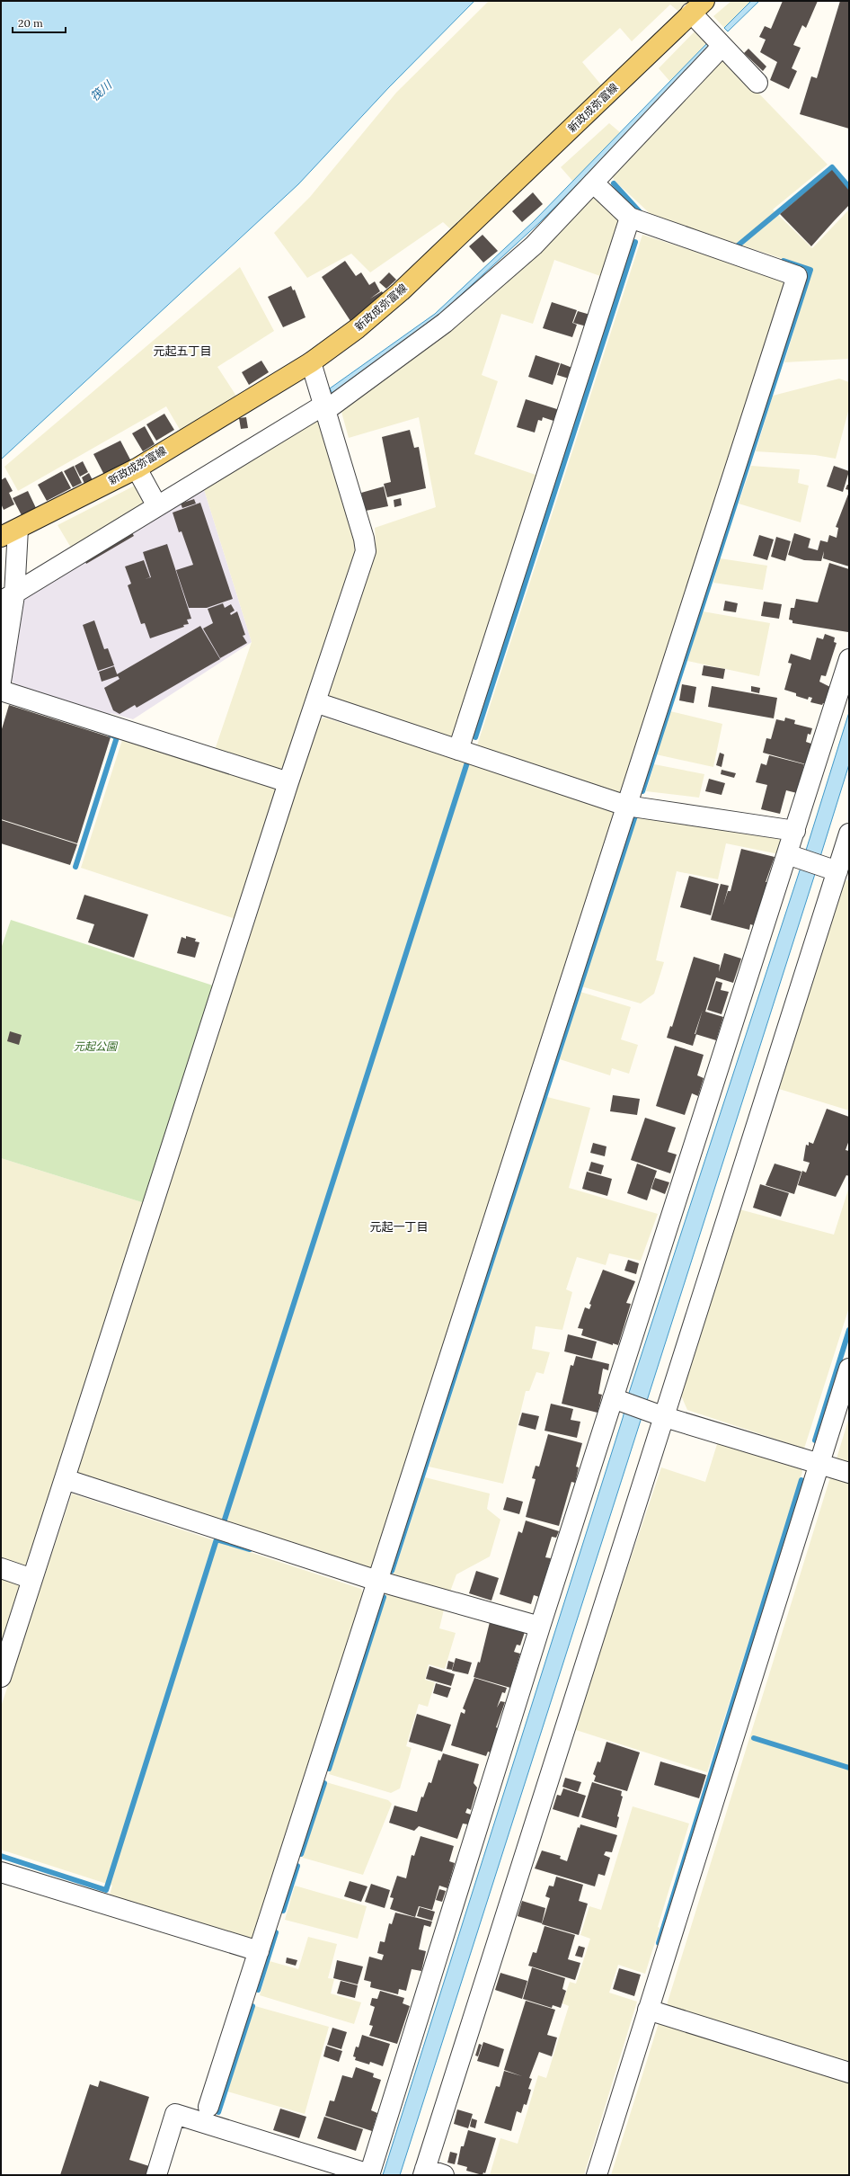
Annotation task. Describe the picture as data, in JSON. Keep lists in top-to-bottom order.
{
  "streets": {
    "main road": ["新政成弥富線"]
  },
  "districts": ["元起五丁目", "元起一丁目"],
  "water": ["筏川"],
  "parks": ["元起公園"],
  "scale_bar": "20 m"
}
